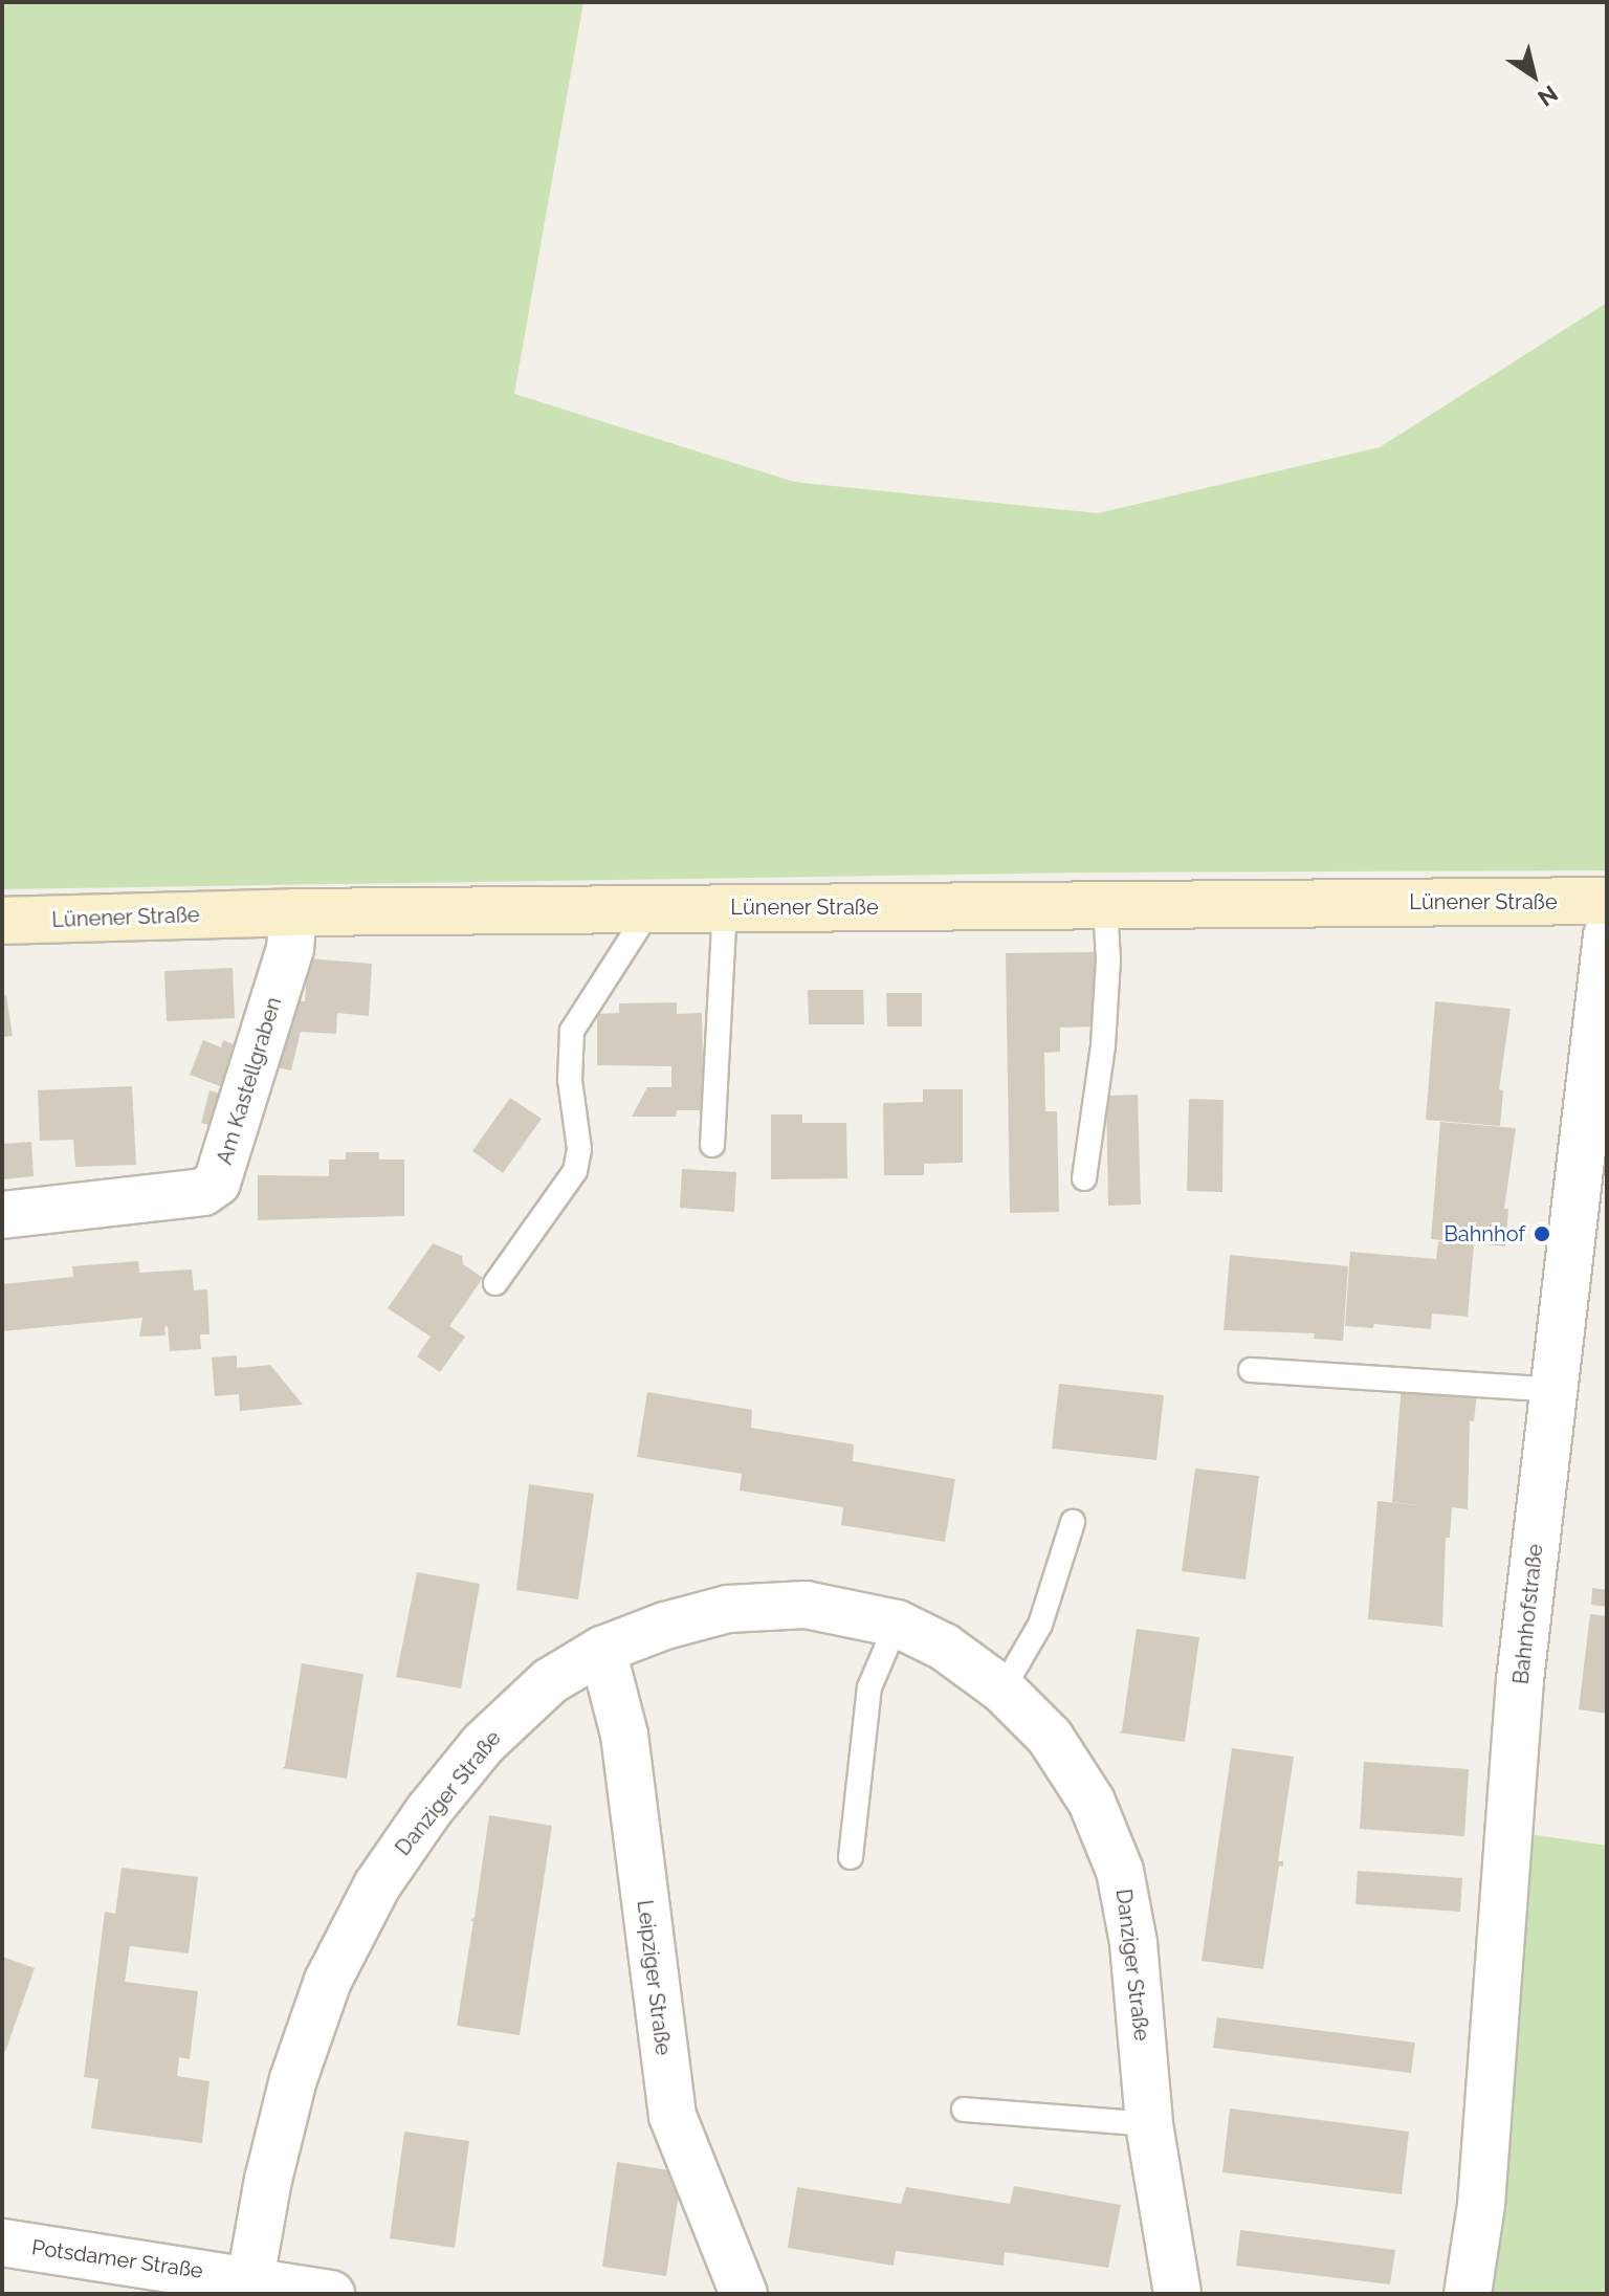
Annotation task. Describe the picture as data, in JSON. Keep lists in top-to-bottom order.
{
  "streets": {
    "main road": ["Lünener Straße"],
    "street": [
      "Am Kastellgraben",
      "Bahnhofstraße",
      "Danziger Straße",
      "Leipziger Straße",
      "Potsdamer Straße"
    ]
  },
  "crossings": [
    ["Lünener Straße", "Am Kastellgraben"],
    ["Danziger Straße", "Leipziger Straße"],
    ["Danziger Straße", "Potsdamer Straße"]
  ],
  "places": ["Bahnhof"],
  "north": "bottom right"
}
